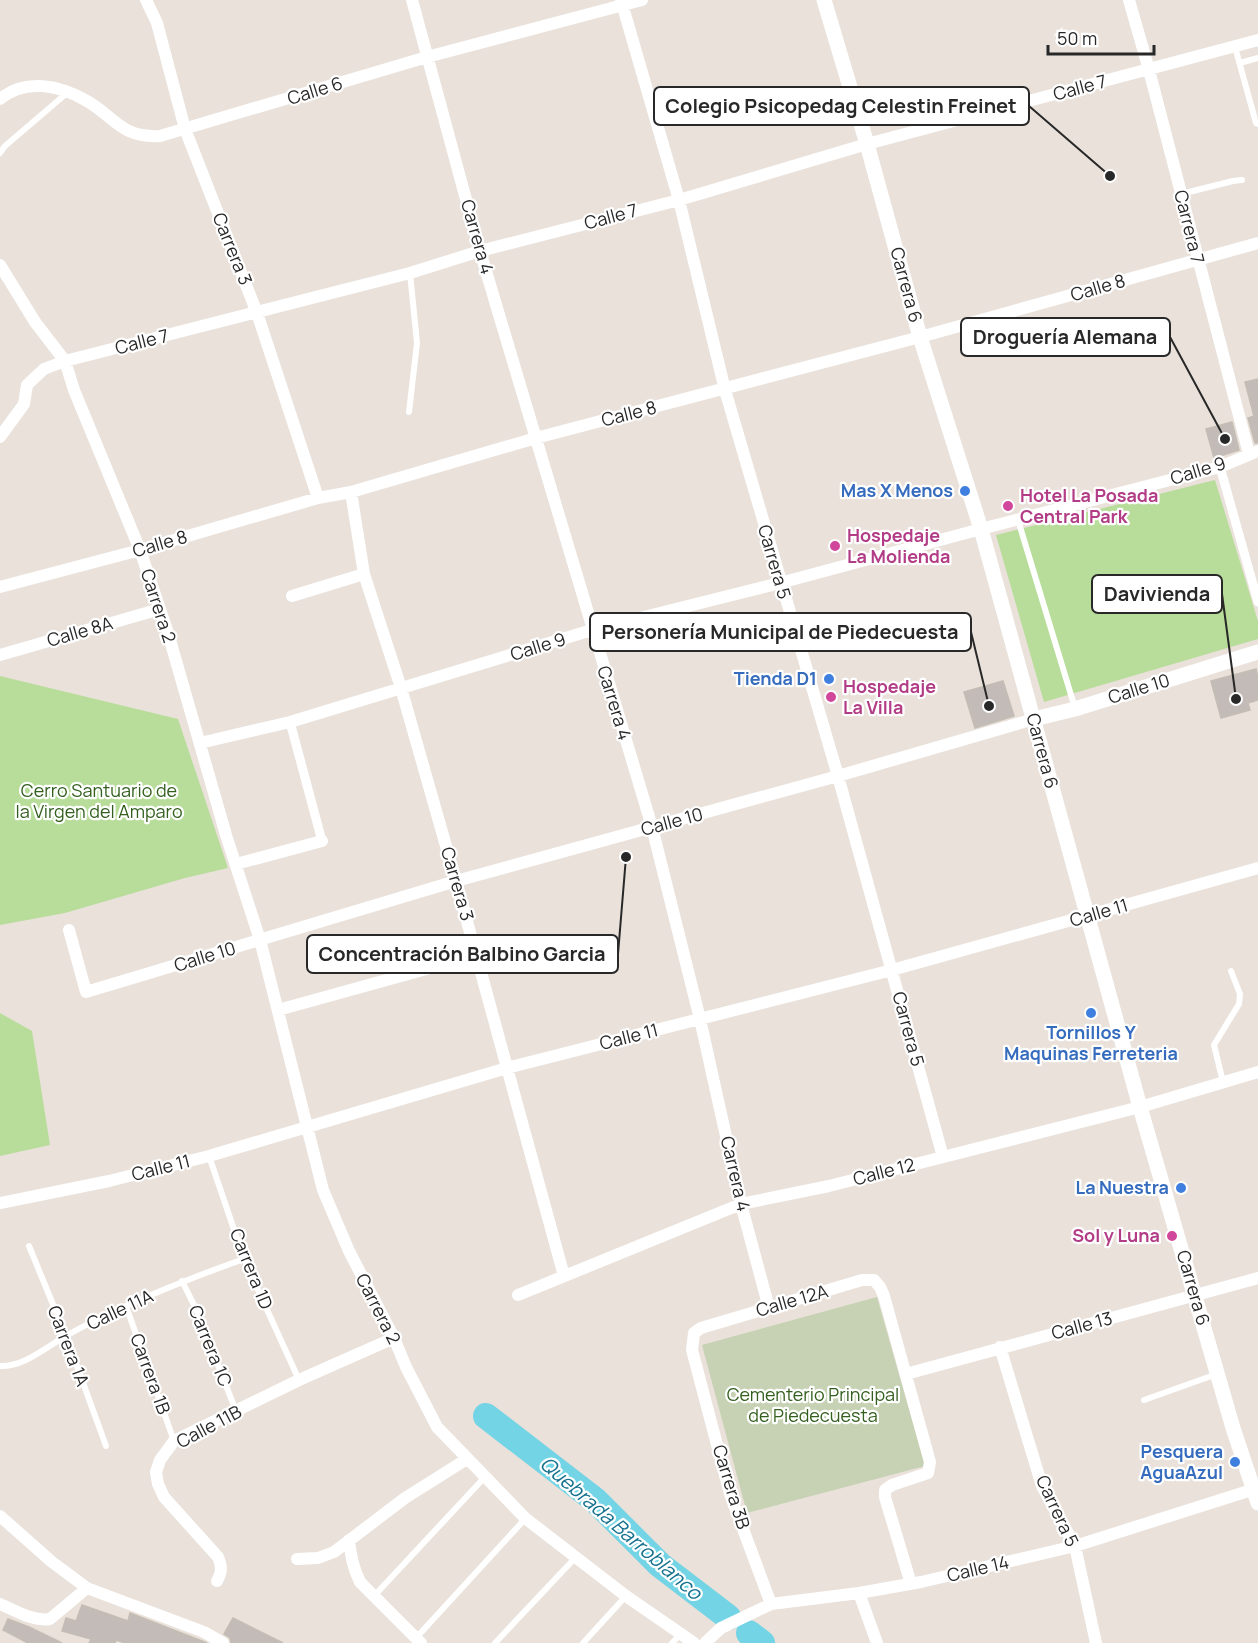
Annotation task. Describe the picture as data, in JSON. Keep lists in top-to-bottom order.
{
  "streets": {
    "street": [
      "Calle 7",
      "Calle 6",
      "Carrera 7",
      "Carrera 4",
      "Carrera 3",
      "Carrera 6",
      "Calle 8",
      "Calle 9",
      "Carrera 5",
      "Carrera 2",
      "Calle 8A",
      "Calle 10",
      "Calle 11",
      "Calle 12",
      "Calle 12A",
      "Calle 13",
      "Calle 11B",
      "Carrera 3B",
      "Calle 14"
    ],
    "lane": [
      "Carrera 1D",
      "Calle 11A",
      "Carrera 1A",
      "Carrera 1C",
      "Carrera 1B"
    ]
  },
  "crossings": [
    ["Calle 7", "Carrera 7"],
    ["Calle 7", "Carrera 4"],
    ["Calle 7", "Carrera 3"],
    ["Calle 7", "Carrera 6"],
    ["Calle 7", "Carrera 5"],
    ["Calle 7", "Carrera 2"],
    ["Calle 6", "Carrera 4"],
    ["Calle 6", "Carrera 3"],
    ["Calle 6", "Carrera 5"],
    ["Carrera 7", "Calle 8"],
    ["Carrera 7", "Calle 9"],
    ["Carrera 4", "Calle 8"],
    ["Carrera 4", "Calle 9"],
    ["Carrera 4", "Calle 10"],
    ["Carrera 4", "Calle 11"],
    ["Carrera 4", "Calle 12"],
    ["Carrera 4", "Calle 12A"],
    ["Carrera 3", "Calle 8"],
    ["Carrera 3", "Calle 9"],
    ["Carrera 3", "Calle 10"],
    ["Carrera 3", "Calle 11"],
    ["Carrera 3", "Calle 12"],
    ["Carrera 6", "Calle 8"],
    ["Carrera 6", "Calle 9"],
    ["Carrera 6", "Calle 10"],
    ["Carrera 6", "Calle 11"],
    ["Carrera 6", "Calle 12"],
    ["Carrera 6", "Calle 13"],
    ["Carrera 6", "Calle 14"],
    ["Calle 8", "Carrera 5"],
    ["Calle 8", "Carrera 2"],
    ["Calle 9", "Carrera 5"],
    ["Calle 9", "Carrera 2"],
    ["Carrera 5", "Calle 10"],
    ["Carrera 5", "Calle 11"],
    ["Carrera 5", "Calle 12"],
    ["Carrera 5", "Calle 13"],
    ["Carrera 5", "Calle 14"],
    ["Carrera 2", "Calle 8A"],
    ["Carrera 2", "Calle 10"],
    ["Carrera 2", "Calle 11"],
    ["Carrera 2", "Calle 11B"],
    ["Calle 11", "Carrera 1D"],
    ["Carrera 1D", "Calle 11A"],
    ["Carrera 1D", "Calle 11B"],
    ["Calle 12A", "Calle 13"],
    ["Calle 12A", "Carrera 3B"],
    ["Calle 11A", "Carrera 1A"],
    ["Calle 11A", "Carrera 1C"],
    ["Calle 11A", "Carrera 1B"],
    ["Carrera 1C", "Calle 11B"],
    ["Carrera 1B", "Calle 11B"],
    ["Carrera 3B", "Calle 14"]
  ],
  "water": ["Quebrada Barroblanco"],
  "parks": ["Cerro Santuario de la Virgen del Amparo", "Cementerio Principal de Piedecuesta"],
  "places": [
    "Colegio Psicopedag Celestin Freinet",
    "Droguería Alemana",
    "Mas X Menos",
    "Hotel La Posada Central Park",
    "Hospedaje La Molienda",
    "Tienda D1",
    "Hospedaje La Villa",
    "Davivienda",
    "Personería Municipal de Piedecuesta",
    "Concentración Balbino Garcia",
    "Tornillos Y Maquinas Ferreteria",
    "La Nuestra",
    "Sol y Luna",
    "Pesquera AguaAzul"
  ],
  "scale_bar": "50 m"
}
